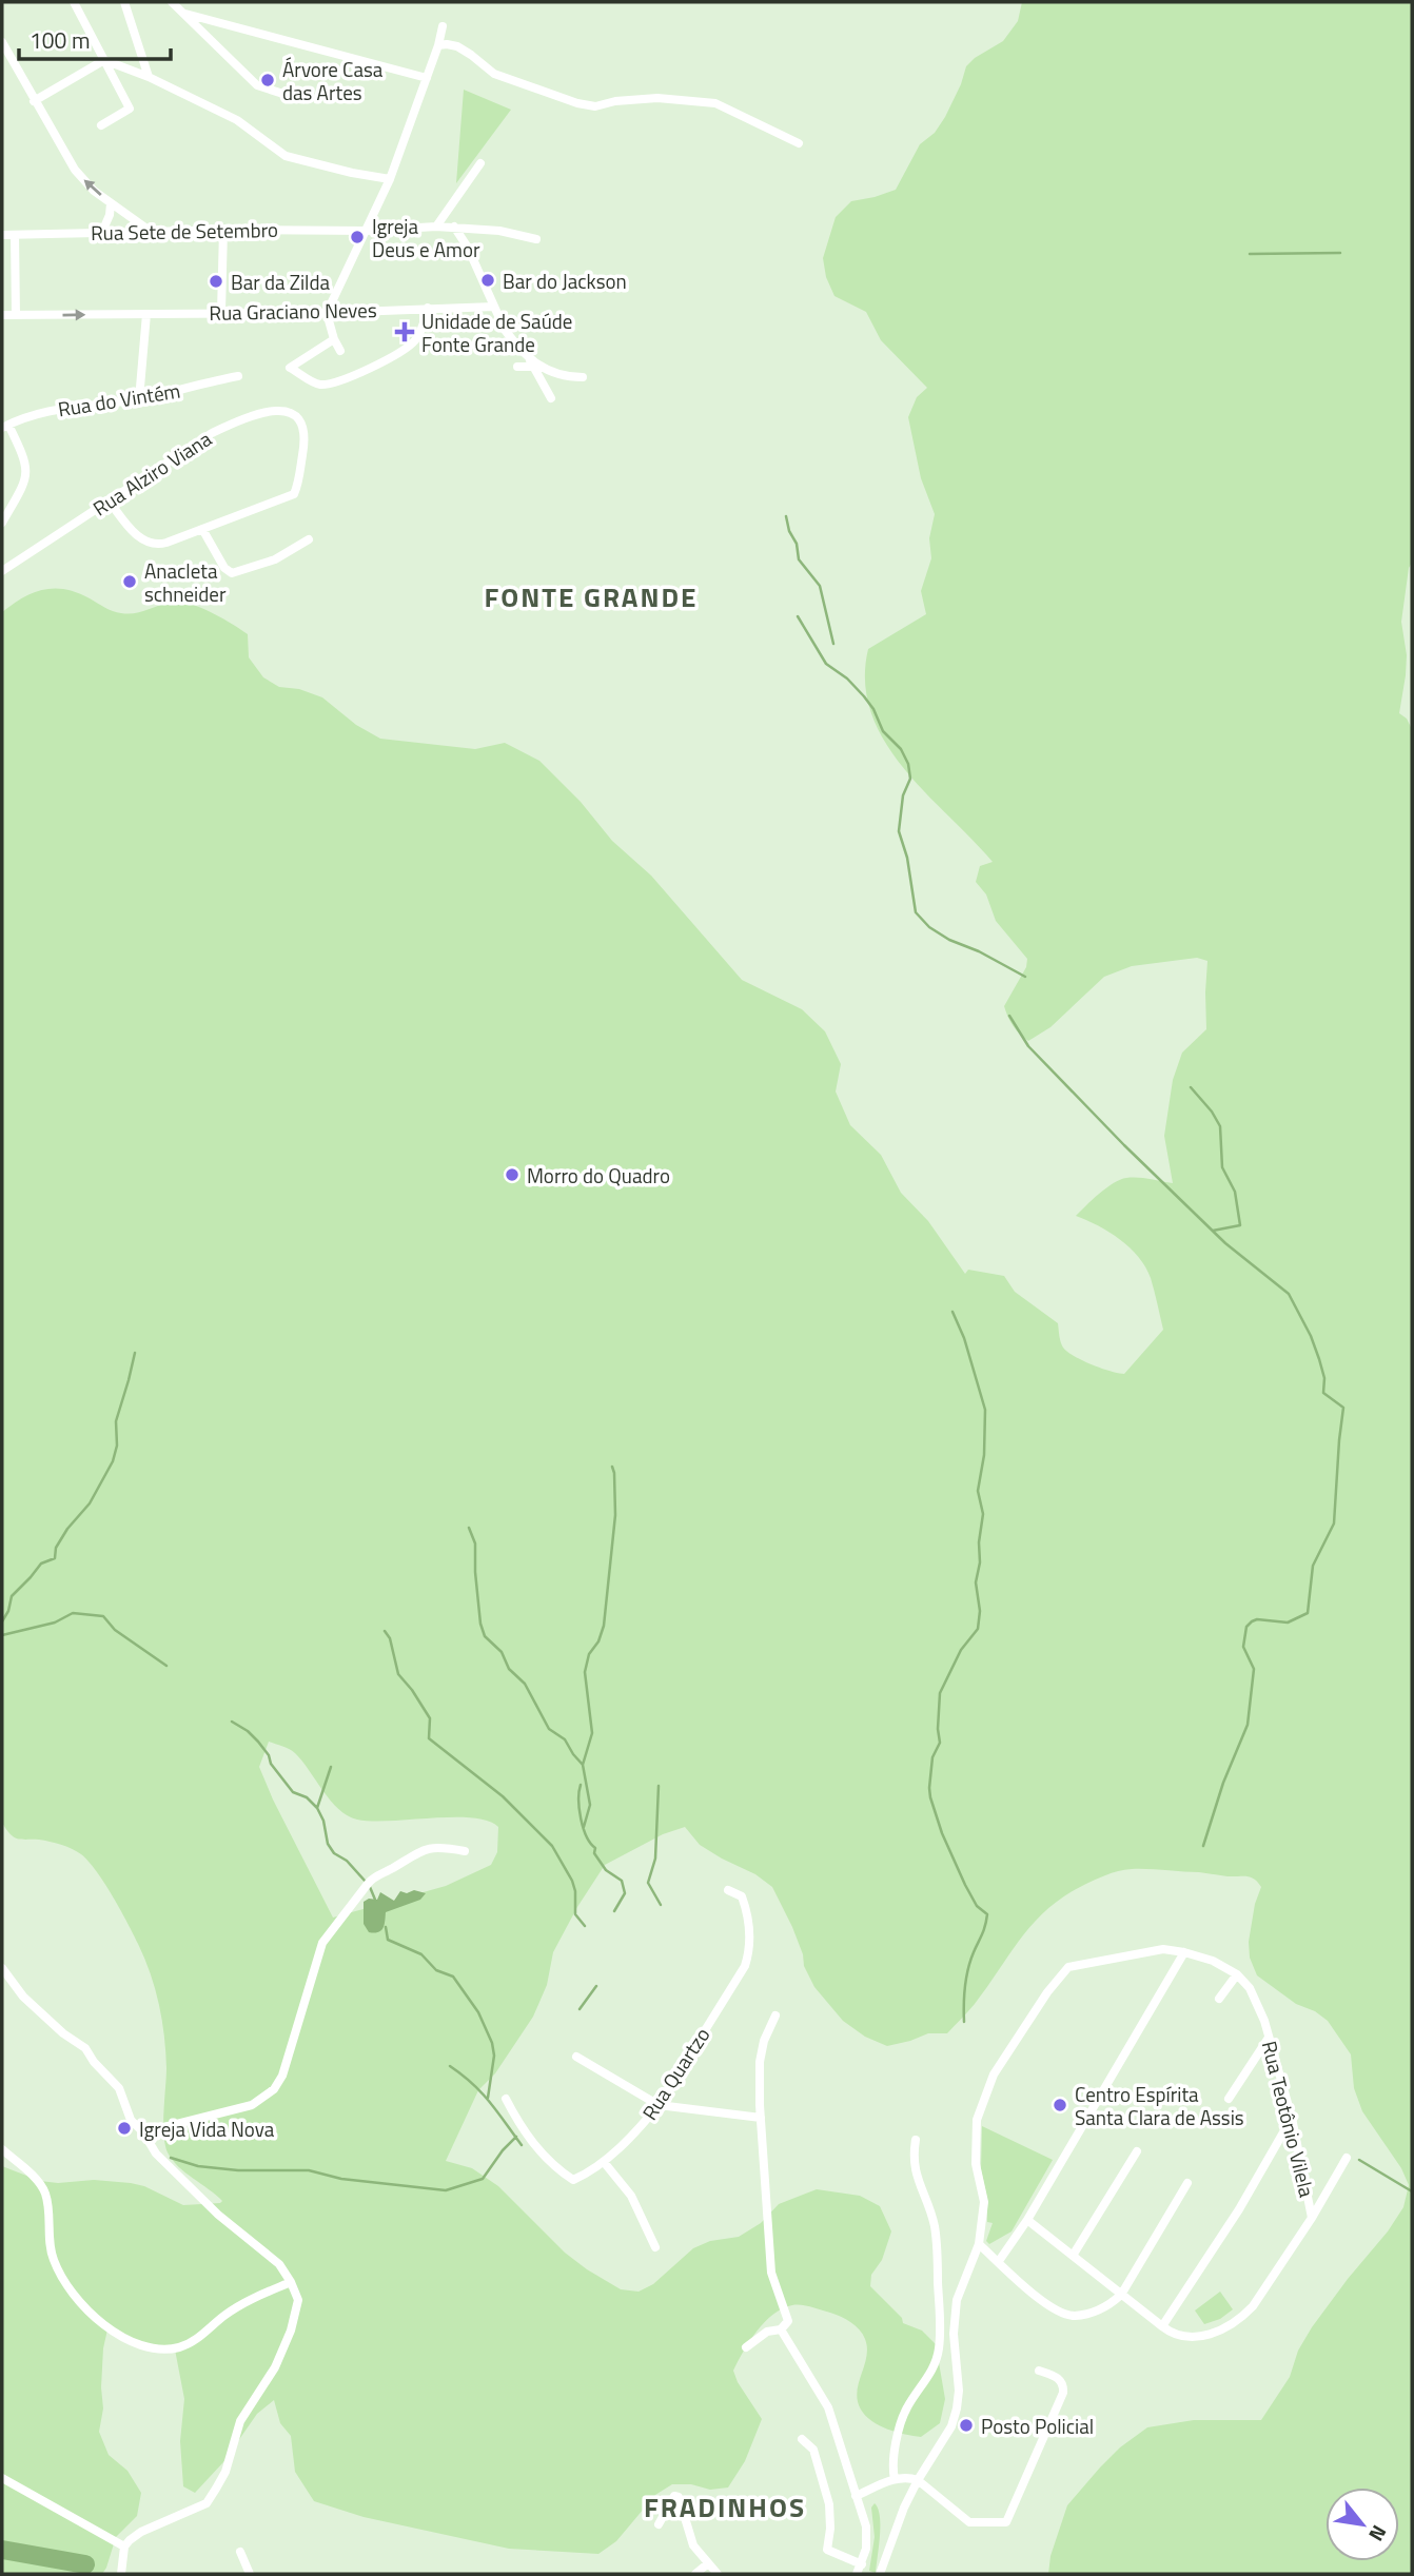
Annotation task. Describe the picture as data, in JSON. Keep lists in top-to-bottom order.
{
  "streets": {
    "street": [
      "Rua Sete de Setembro",
      "Rua Graciano Neves",
      "Rua do Vintém",
      "Rua Alziro Viana",
      "Rua Quartzo",
      "Rua Teotônio Vilela"
    ]
  },
  "districts": ["FONTE GRANDE", "FRADINHOS"],
  "places": {
    "other": [
      "Árvore Casa das Artes",
      "Igreja Deus e Amor",
      "Bar do Jackson",
      "Bar da Zilda",
      "Anacleta schneider",
      "Morro do Quadro",
      "Centro Espírita Santa Clara de Assis",
      "Igreja Vida Nova",
      "Posto Policial"
    ],
    "health": ["Unidade de Saúde Fonte Grande"]
  },
  "scale_bar": "100 m",
  "north": "bottom right"
}
